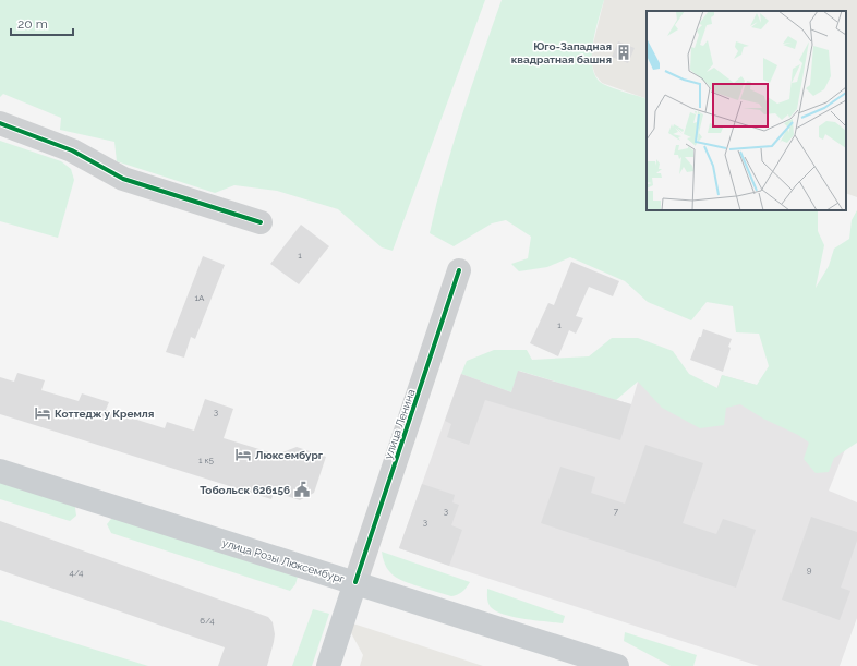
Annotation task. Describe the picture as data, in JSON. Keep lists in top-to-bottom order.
{
  "streets": {
    "main road": ["улица Ленина", "улица Розы Люксембург"]
  },
  "crossings": [
    ["улица Ленина", "улица Розы Люксембург"]
  ],
  "places": {
    "building": ["Юго-Западная квадратная башня"],
    "hotel": ["Коттедж у Кремля", "Люксембург"],
    "public building": ["Тобольск 626156"]
  },
  "house_numbers": [
    "1",
    "1А",
    "1",
    "3",
    "1 к5",
    "3",
    "7",
    "3",
    "9",
    "4/4",
    "6/4"
  ],
  "scale_bar": "20 m"
}
